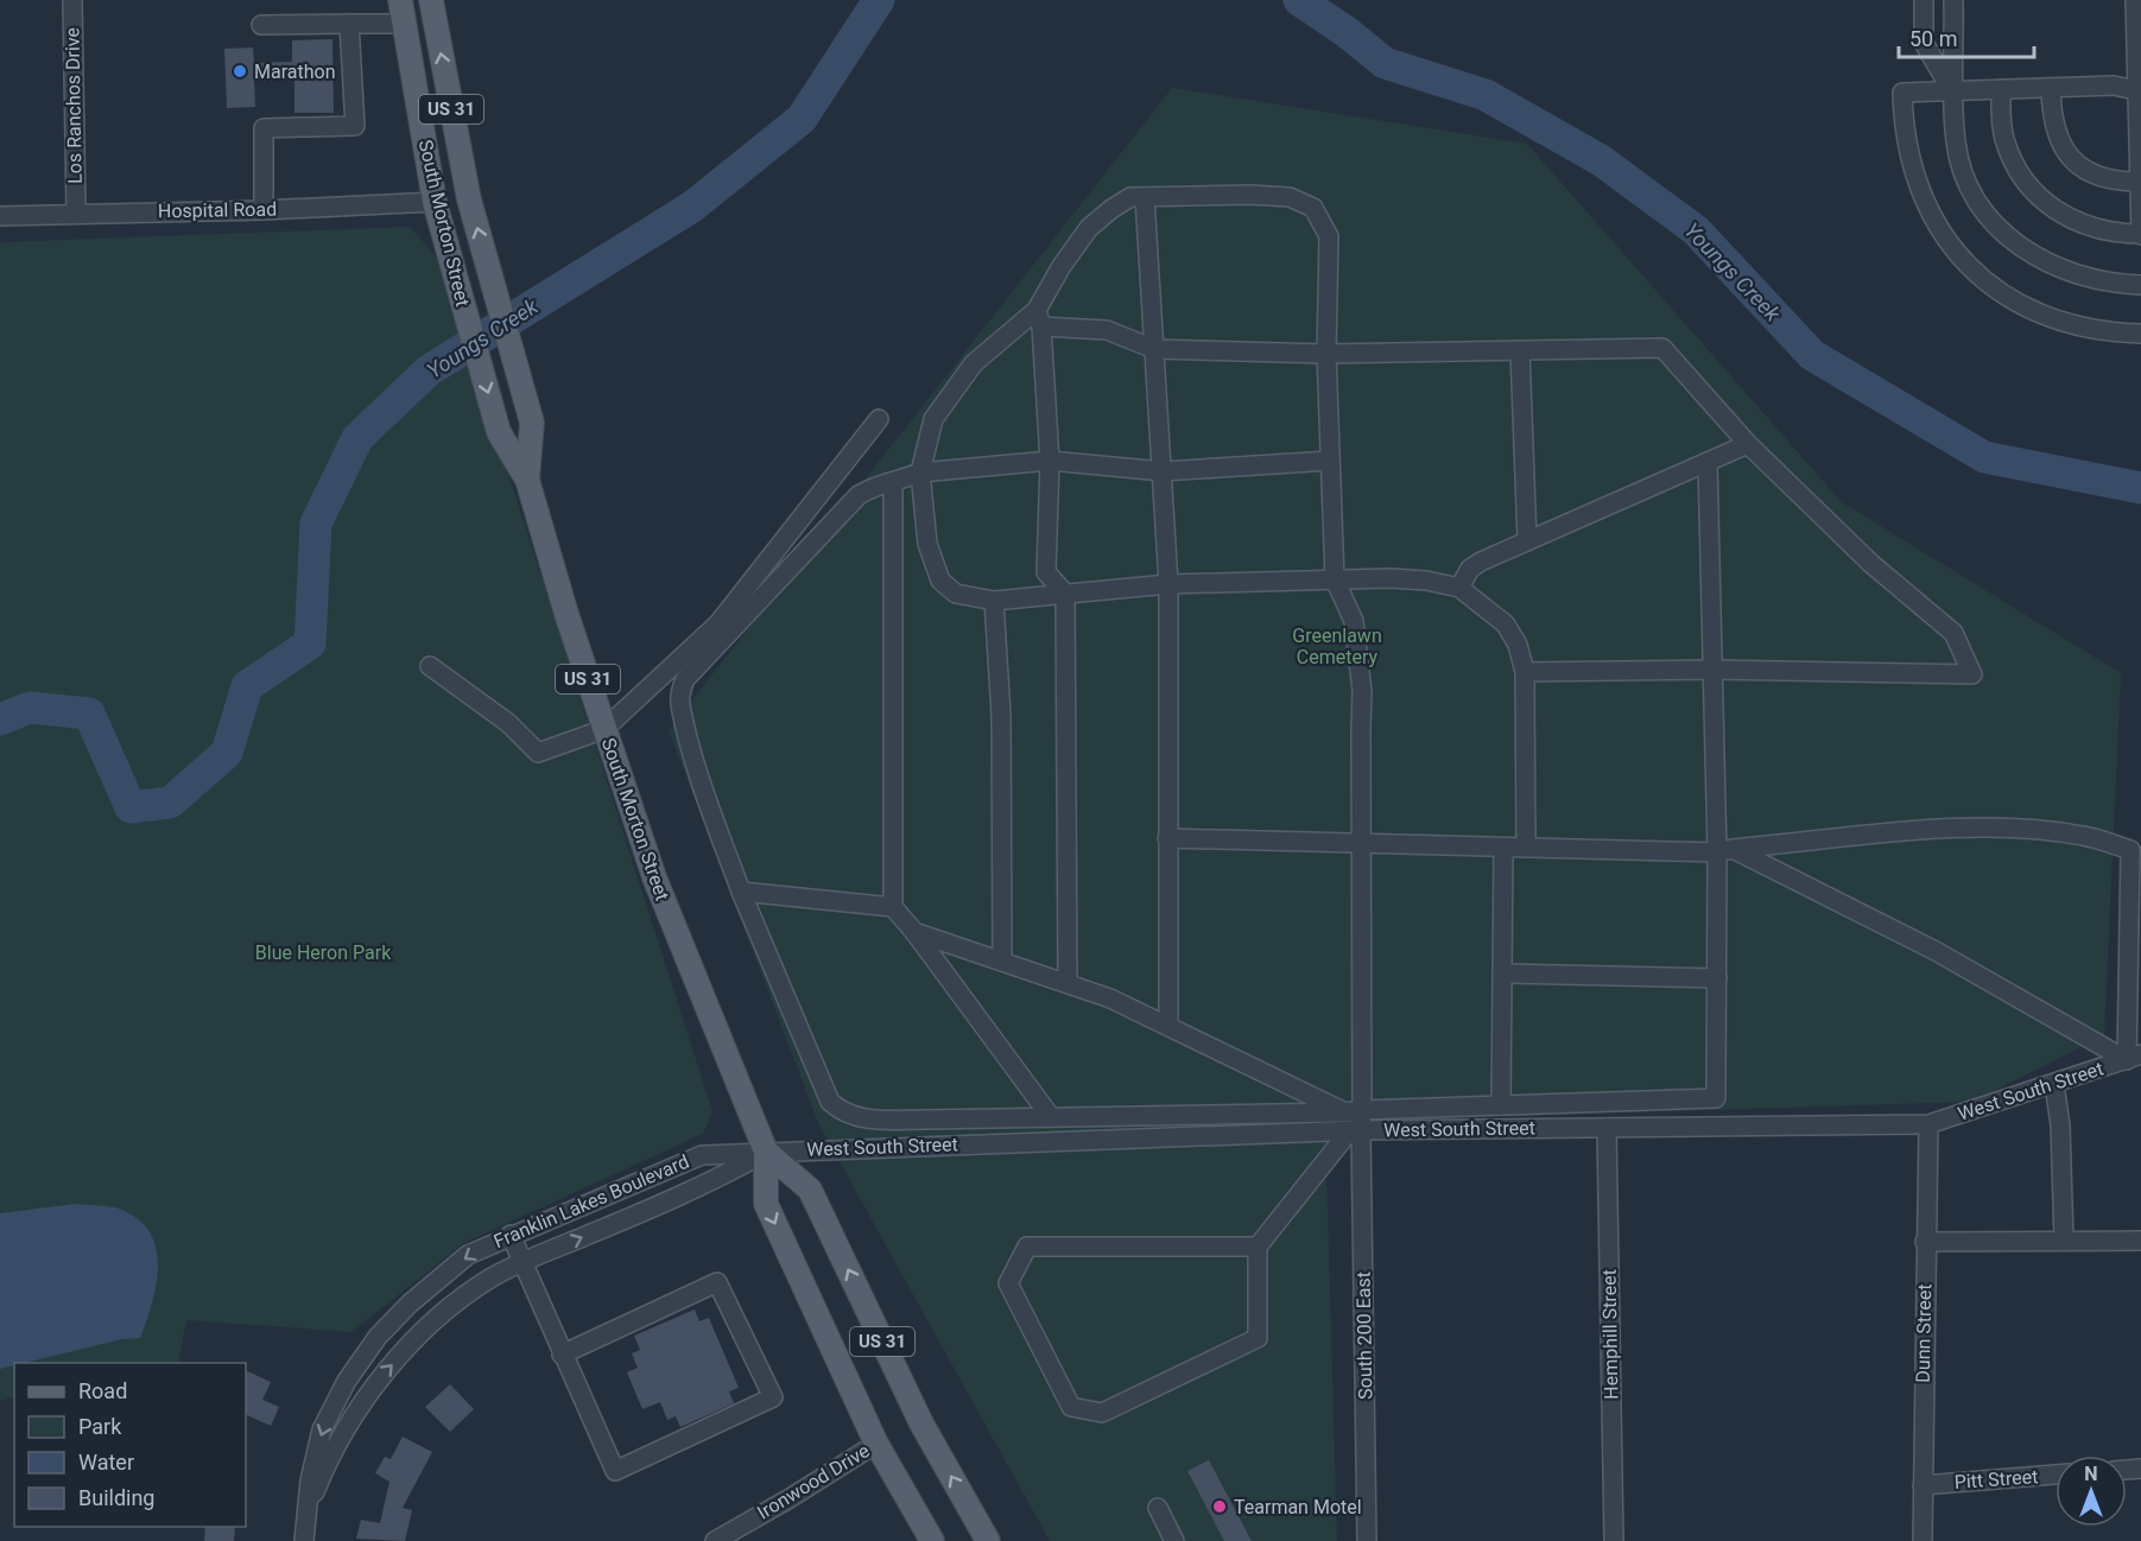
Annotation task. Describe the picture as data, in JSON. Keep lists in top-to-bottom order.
{
  "streets": {
    "main road": ["US 31", "South Morton Street"],
    "street": [
      "Los Ranchos Drive",
      "Hospital Road",
      "West South Street",
      "Franklin Lakes Boulevard",
      "Dunn Street",
      "Hemphill Street",
      "South 200 East",
      "Pitt Street",
      "Ironwood Drive"
    ]
  },
  "crossings": [
    ["Los Ranchos Drive", "Hospital Road"],
    ["US 31", "South Morton Street"],
    ["US 31", "West South Street"],
    ["US 31", "Franklin Lakes Boulevard"],
    ["US 31", "Ironwood Drive"],
    ["Hospital Road", "South Morton Street"],
    ["South Morton Street", "West South Street"],
    ["South Morton Street", "Franklin Lakes Boulevard"],
    ["West South Street", "Franklin Lakes Boulevard"],
    ["West South Street", "Dunn Street"],
    ["West South Street", "Hemphill Street"],
    ["West South Street", "South 200 East"],
    ["Dunn Street", "Pitt Street"]
  ],
  "water": ["Youngs Creek"],
  "parks": ["Greenlawn Cemetery", "Blue Heron Park"],
  "places": ["Marathon", "Tearman Motel"],
  "legend": [
    "Road",
    "Park",
    "Water",
    "Building"
  ],
  "scale_bar": "50 m",
  "north": "top"
}
